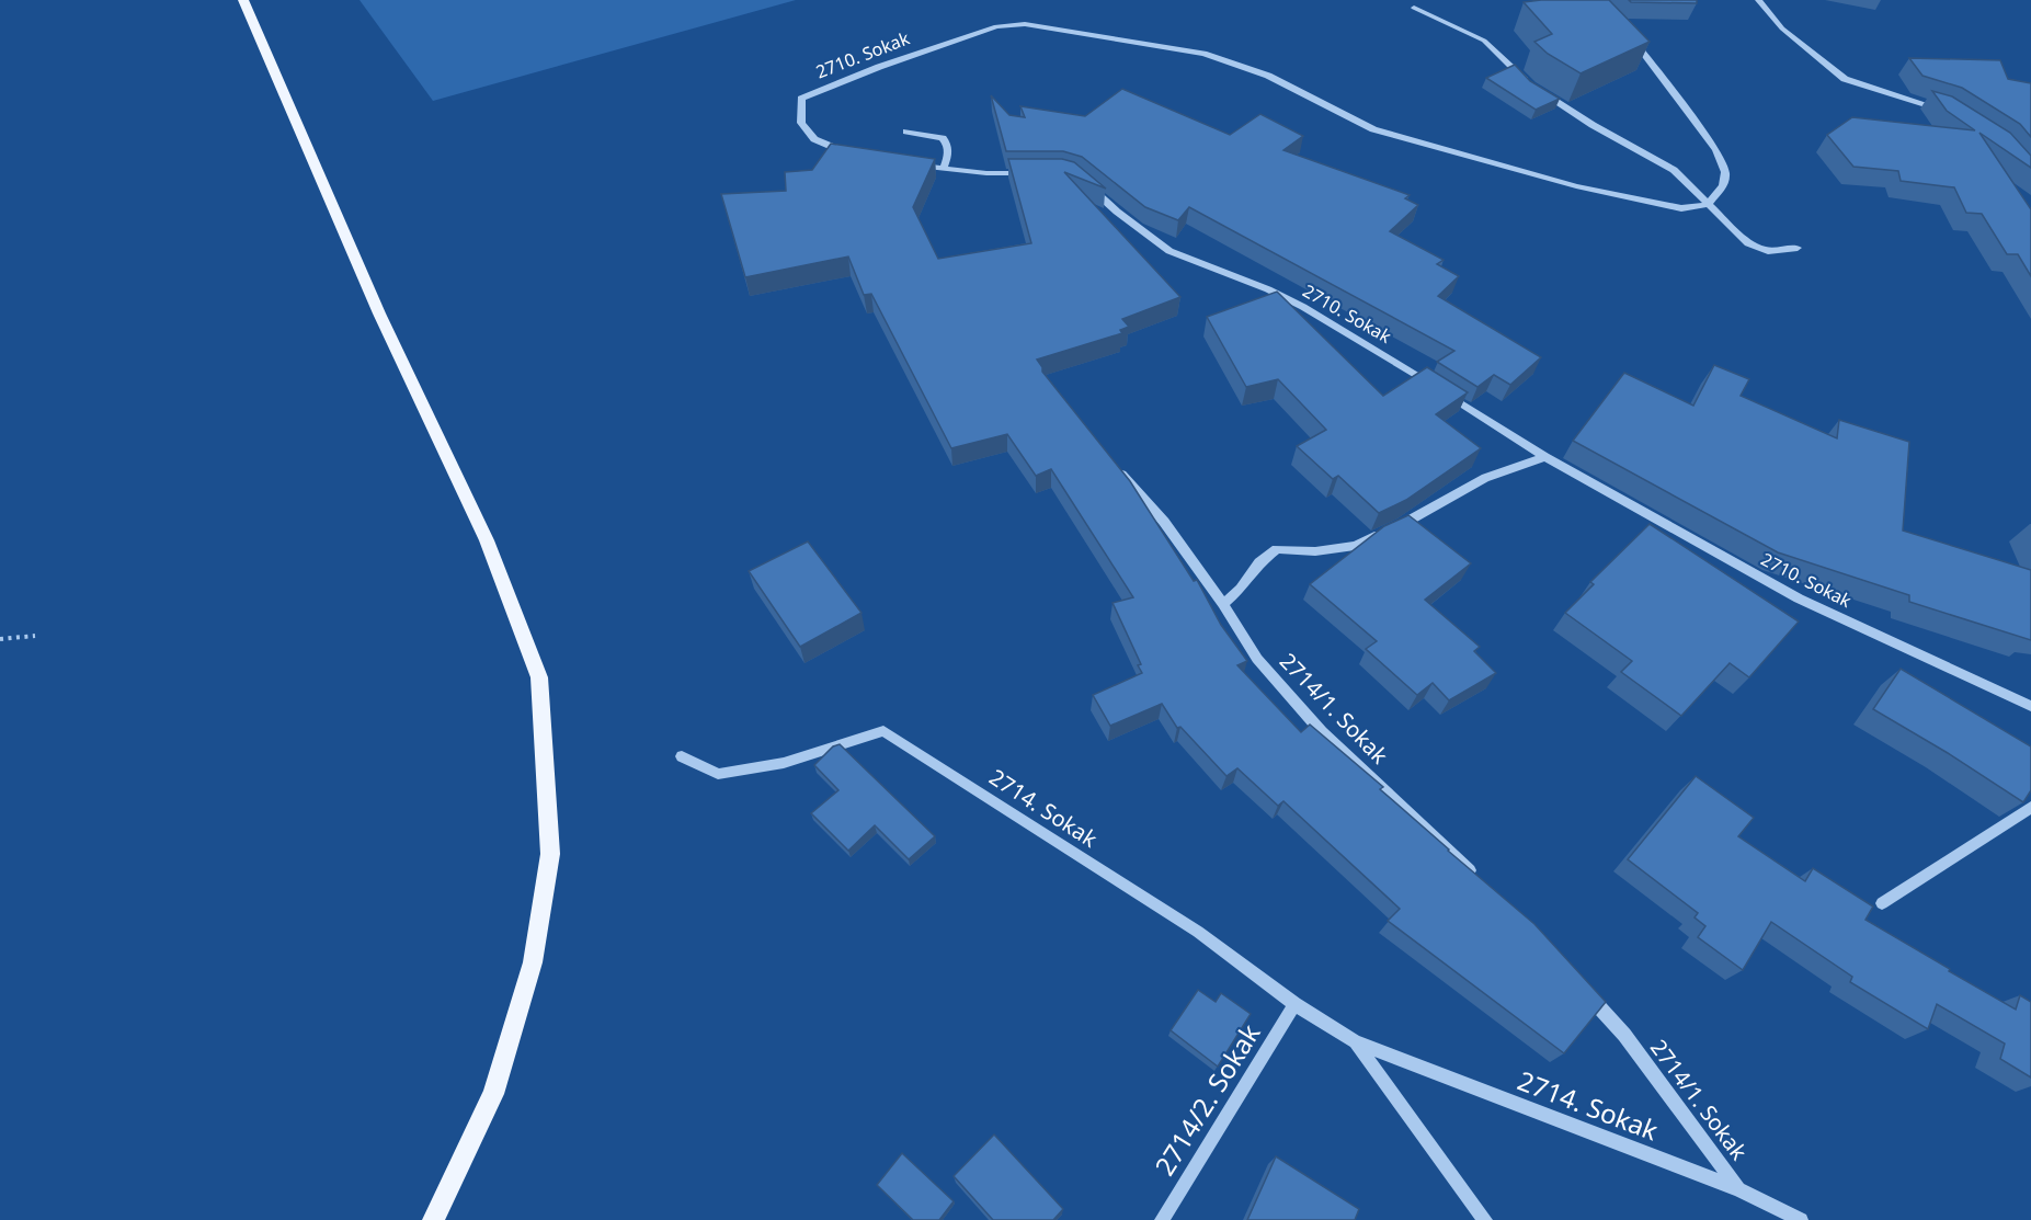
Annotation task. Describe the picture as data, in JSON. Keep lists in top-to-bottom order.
{
  "streets": {
    "street": [
      "2710. Sokak",
      "2714/1. Sokak",
      "2714. Sokak",
      "2714/2. Sokak"
    ]
  },
  "crossings": [
    ["2714/1. Sokak", "2714. Sokak"],
    ["2714. Sokak", "2714/2. Sokak"]
  ]
}
